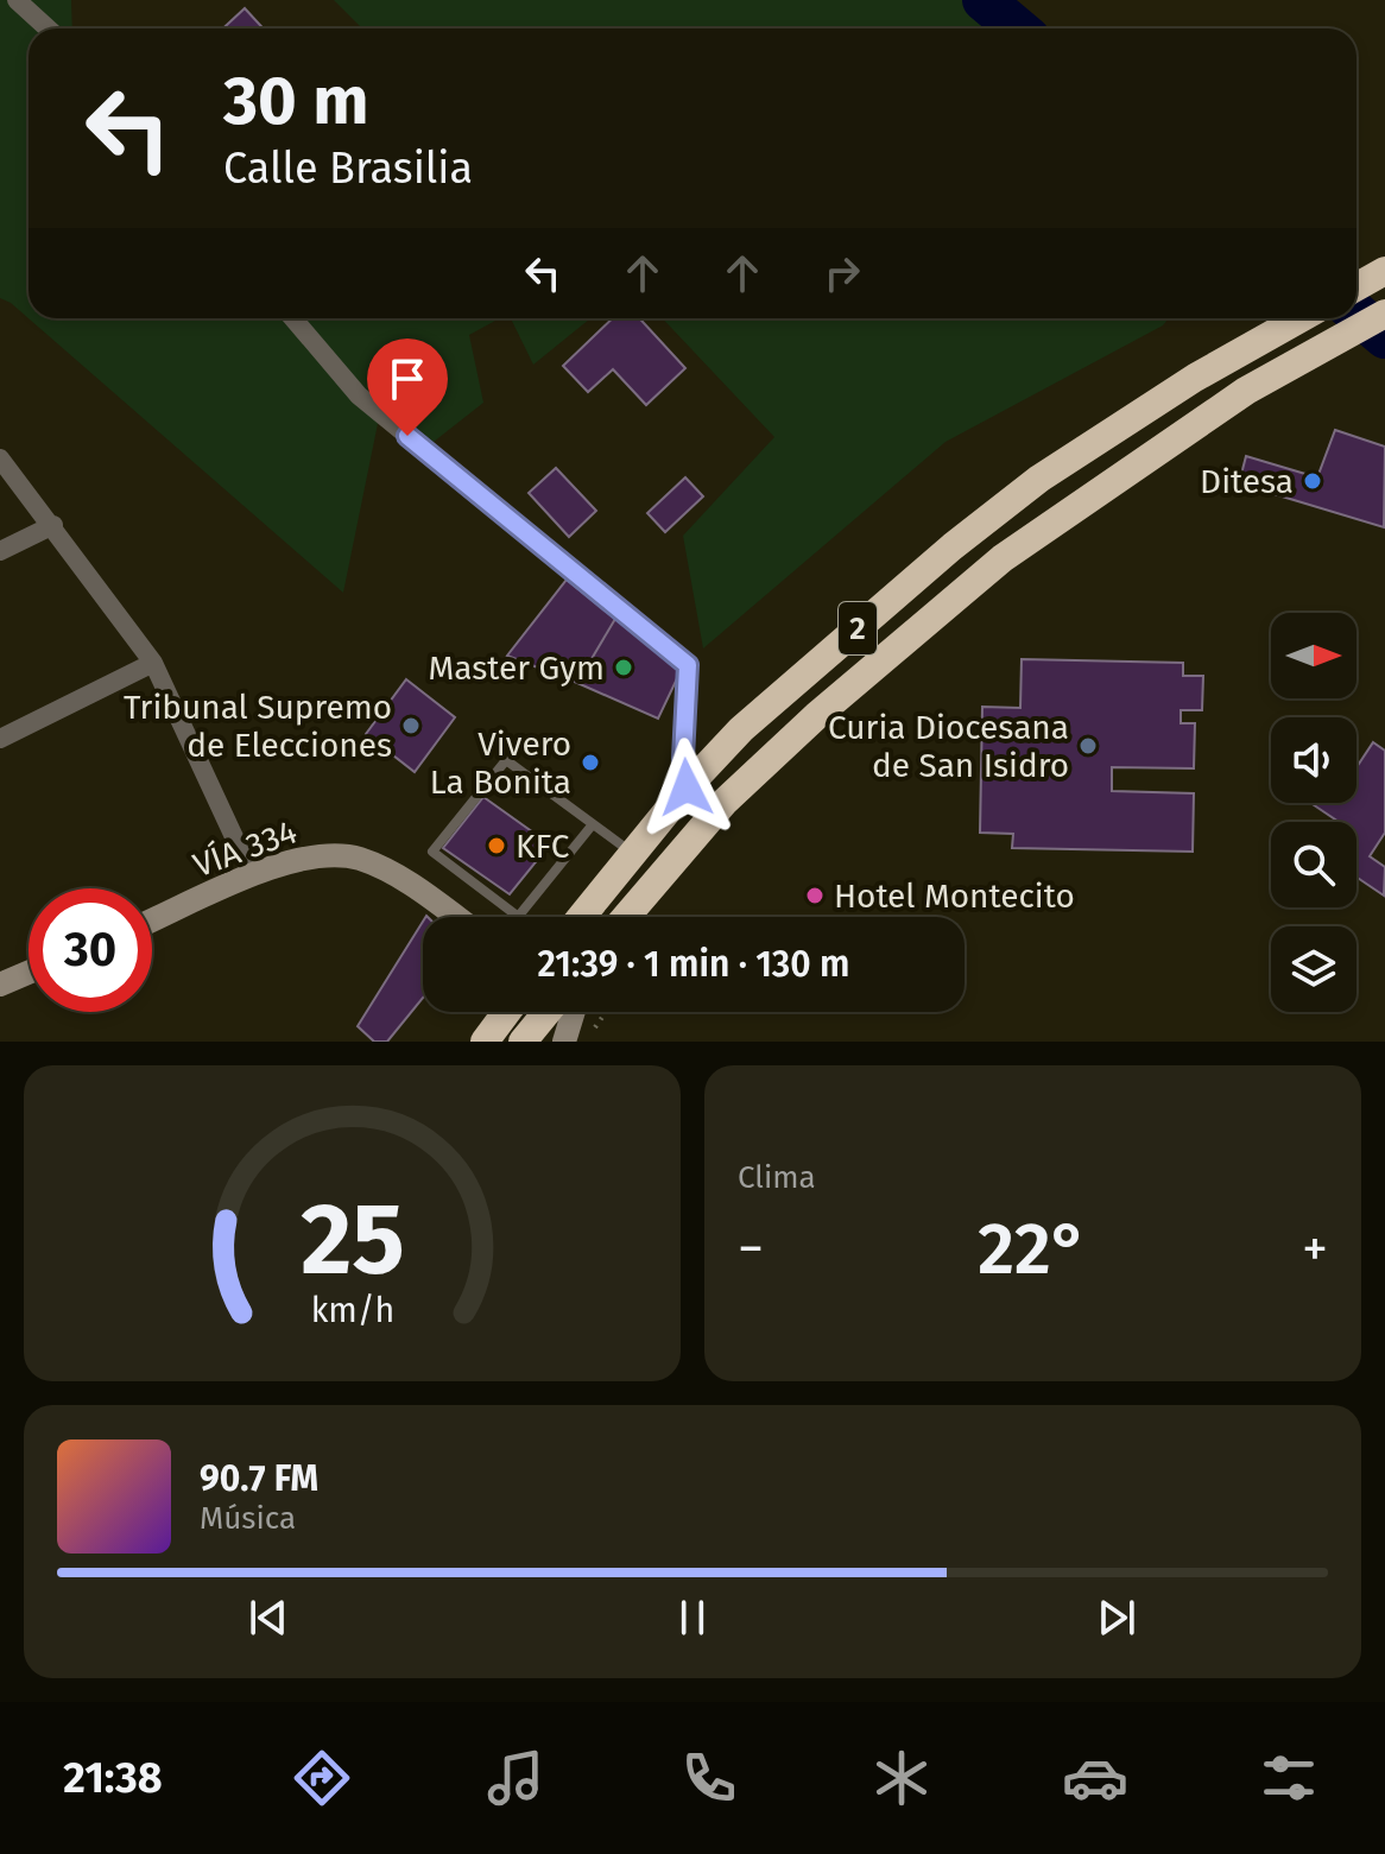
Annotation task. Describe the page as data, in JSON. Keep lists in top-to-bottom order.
{
  "streets": {
    "highway": ["2"],
    "street": ["VÍA 334"]
  },
  "places": [
    "Ditesa",
    "Master Gym",
    "Tribunal Supremo de Elecciones",
    "Curia Diocesana de San Isidro",
    "Vivero La Bonita",
    "KFC",
    "Hotel Montecito"
  ],
  "north": "right",
  "page": {
    "turn": ["30 m", "Calle Brasilia"],
    "limit": "30",
    "trip": "21:39 · 1 min · 130 m",
    "tile": "Clima",
    "heat": ["−", "22°", "+"],
    "song": ["90.7 FM", "Música"],
    "tabs": "21:38",
    "gauge": ["25", "km/h"]
  }
}
